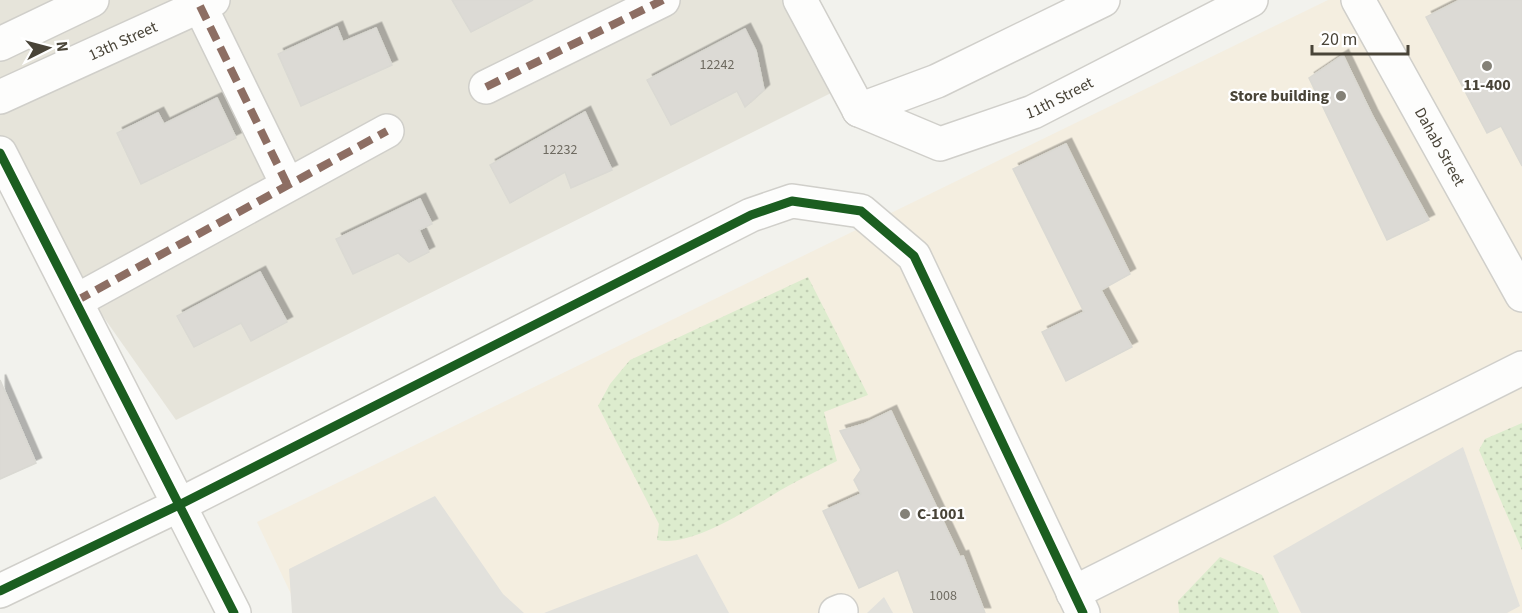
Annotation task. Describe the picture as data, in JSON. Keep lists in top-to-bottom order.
{
  "streets": {
    "street": ["13th Street", "11th Street", "Dahab Street"]
  },
  "places": ["11-400", "Store building", "C-1001"],
  "house_numbers": ["12242", "12232", "1008"],
  "scale_bar": "20 m",
  "north": "right"
}
